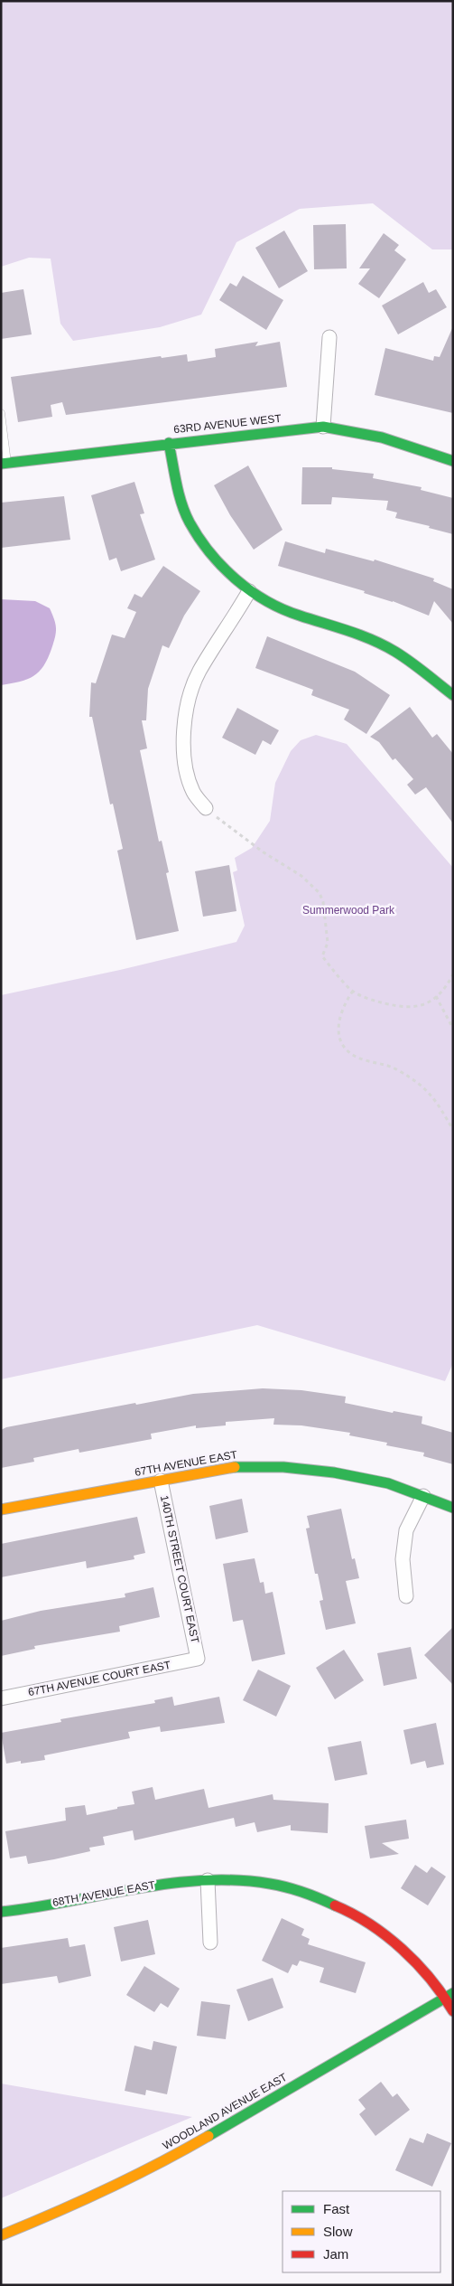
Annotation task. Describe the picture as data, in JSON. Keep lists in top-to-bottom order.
{
  "streets": {
    "street": [
      "63RD AVENUE WEST",
      "67TH AVENUE EAST",
      "140TH STREET COURT EAST",
      "67TH AVENUE COURT EAST",
      "68TH AVENUE EAST",
      "WOODLAND AVENUE EAST"
    ]
  },
  "crossings": [
    ["67TH AVENUE EAST", "140TH STREET COURT EAST"],
    ["140TH STREET COURT EAST", "67TH AVENUE COURT EAST"],
    ["68TH AVENUE EAST", "WOODLAND AVENUE EAST"]
  ],
  "parks": ["Summerwood Park"],
  "legend": ["Fast", "Slow", "Jam"]
}
